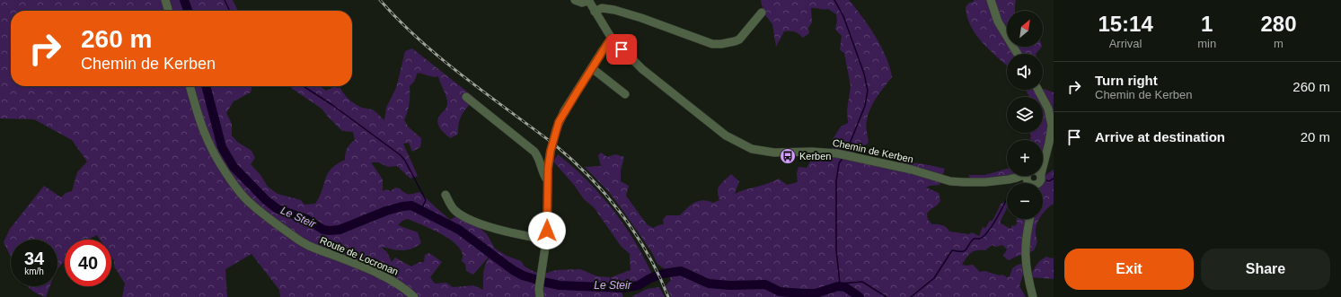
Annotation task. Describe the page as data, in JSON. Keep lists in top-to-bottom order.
{
  "streets": {
    "street": ["Chemin de Kerben", "Route de Locronan"]
  },
  "water": ["Le Steir"],
  "places": {
    "bus stop": ["Kerben"]
  },
  "north": "top right",
  "page": {
    "eta": [
      "15:14",
      "Arrival",
      "1",
      "min",
      "280",
      "m"
    ],
    "map_buttons": ["+", "−"],
    "turn": ["260 m", "Chemin de Kerben"],
    "list": [
      {
        "name": "Turn right",
        "note": "Chemin de Kerben",
        "value": "260 m"
      },
      {
        "name": "Arrive at destination",
        "value": "20 m"
      }
    ],
    "speed": "34 km/h",
    "limit": "40",
    "buttons": ["Exit", "Share"]
  }
}
